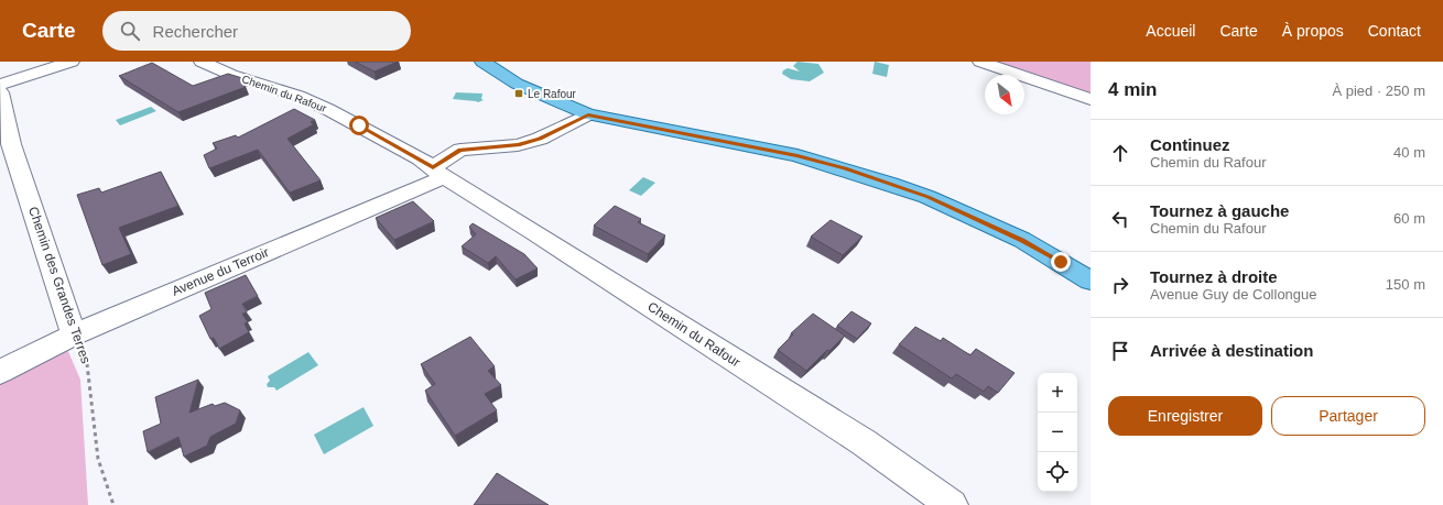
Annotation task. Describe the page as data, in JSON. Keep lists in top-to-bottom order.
{
  "streets": {
    "street": ["Chemin du Rafour", "Avenue du Terroir", "Chemin des Grandes Terres"]
  },
  "crossings": [
    ["Chemin du Rafour", "Avenue du Terroir"],
    ["Avenue du Terroir", "Chemin des Grandes Terres"]
  ],
  "places": {
    "transit": ["Le Rafour"]
  },
  "north": "bottom right",
  "page": {
    "header": "Carte",
    "search": "Rechercher",
    "nav": [
      "Accueil",
      "Carte",
      "À propos",
      "Contact"
    ],
    "heading": ["4 min", "À pied · 250 m"],
    "list": [
      ["Continuez", "Chemin du Rafour", "40 m"],
      ["Tournez à gauche", "Chemin du Rafour", "60 m"],
      ["Tournez à droite", "Avenue Guy de Collongue", "150 m"],
      "Arrivée à destination"
    ],
    "map_buttons": ["+", "−"],
    "buttons": ["Enregistrer", "Partager"]
  }
}
